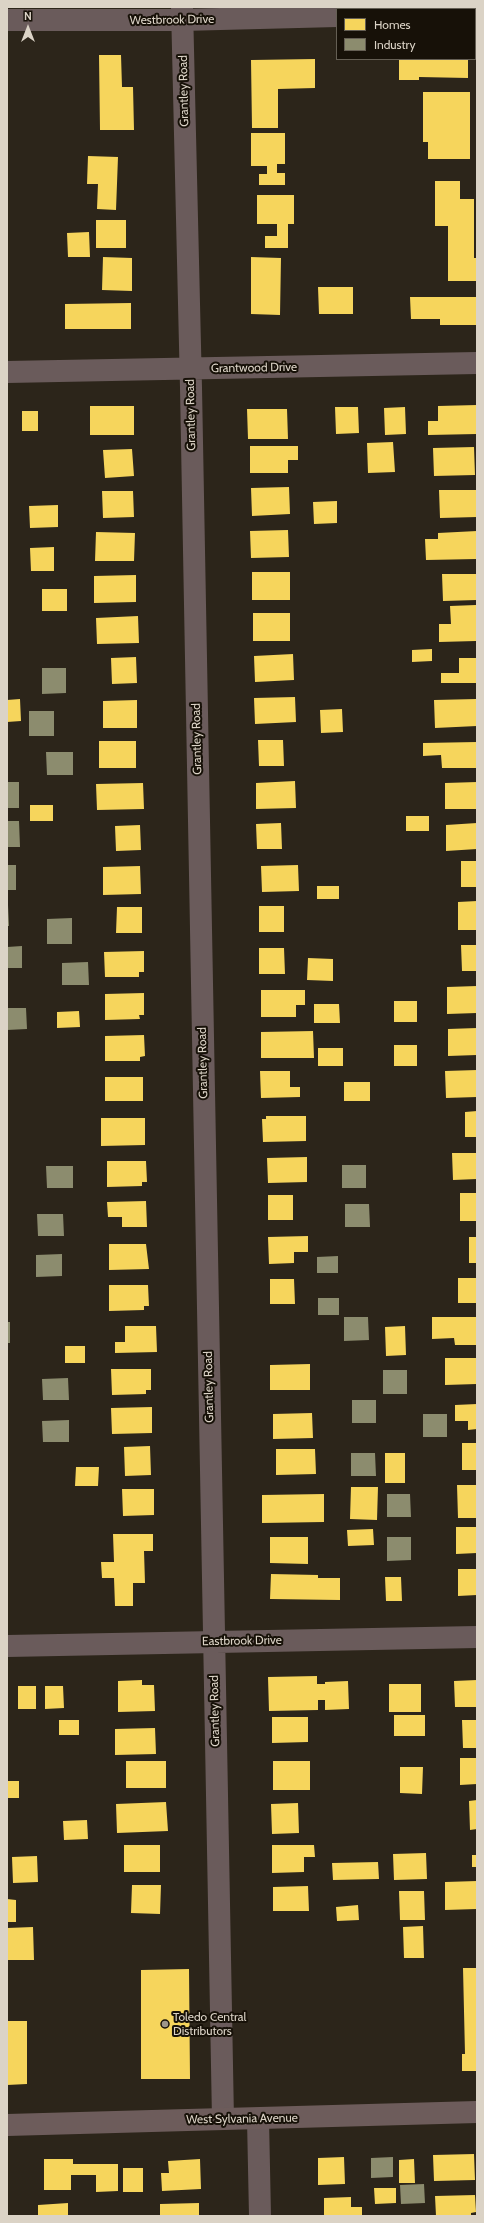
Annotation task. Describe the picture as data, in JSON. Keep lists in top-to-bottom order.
{
  "streets": {
    "main road": ["West Sylvania Avenue"],
    "street": [
      "Westbrook Drive",
      "Grantley Road",
      "Grantwood Drive",
      "Eastbrook Drive"
    ]
  },
  "crossings": [
    ["Westbrook Drive", "Grantley Road"],
    ["Grantley Road", "Grantwood Drive"],
    ["Grantley Road", "Eastbrook Drive"],
    ["Grantley Road", "West Sylvania Avenue"]
  ],
  "places": ["Toledo Central Distributors"],
  "legend": ["Homes", "Industry"],
  "north": "top"
}
